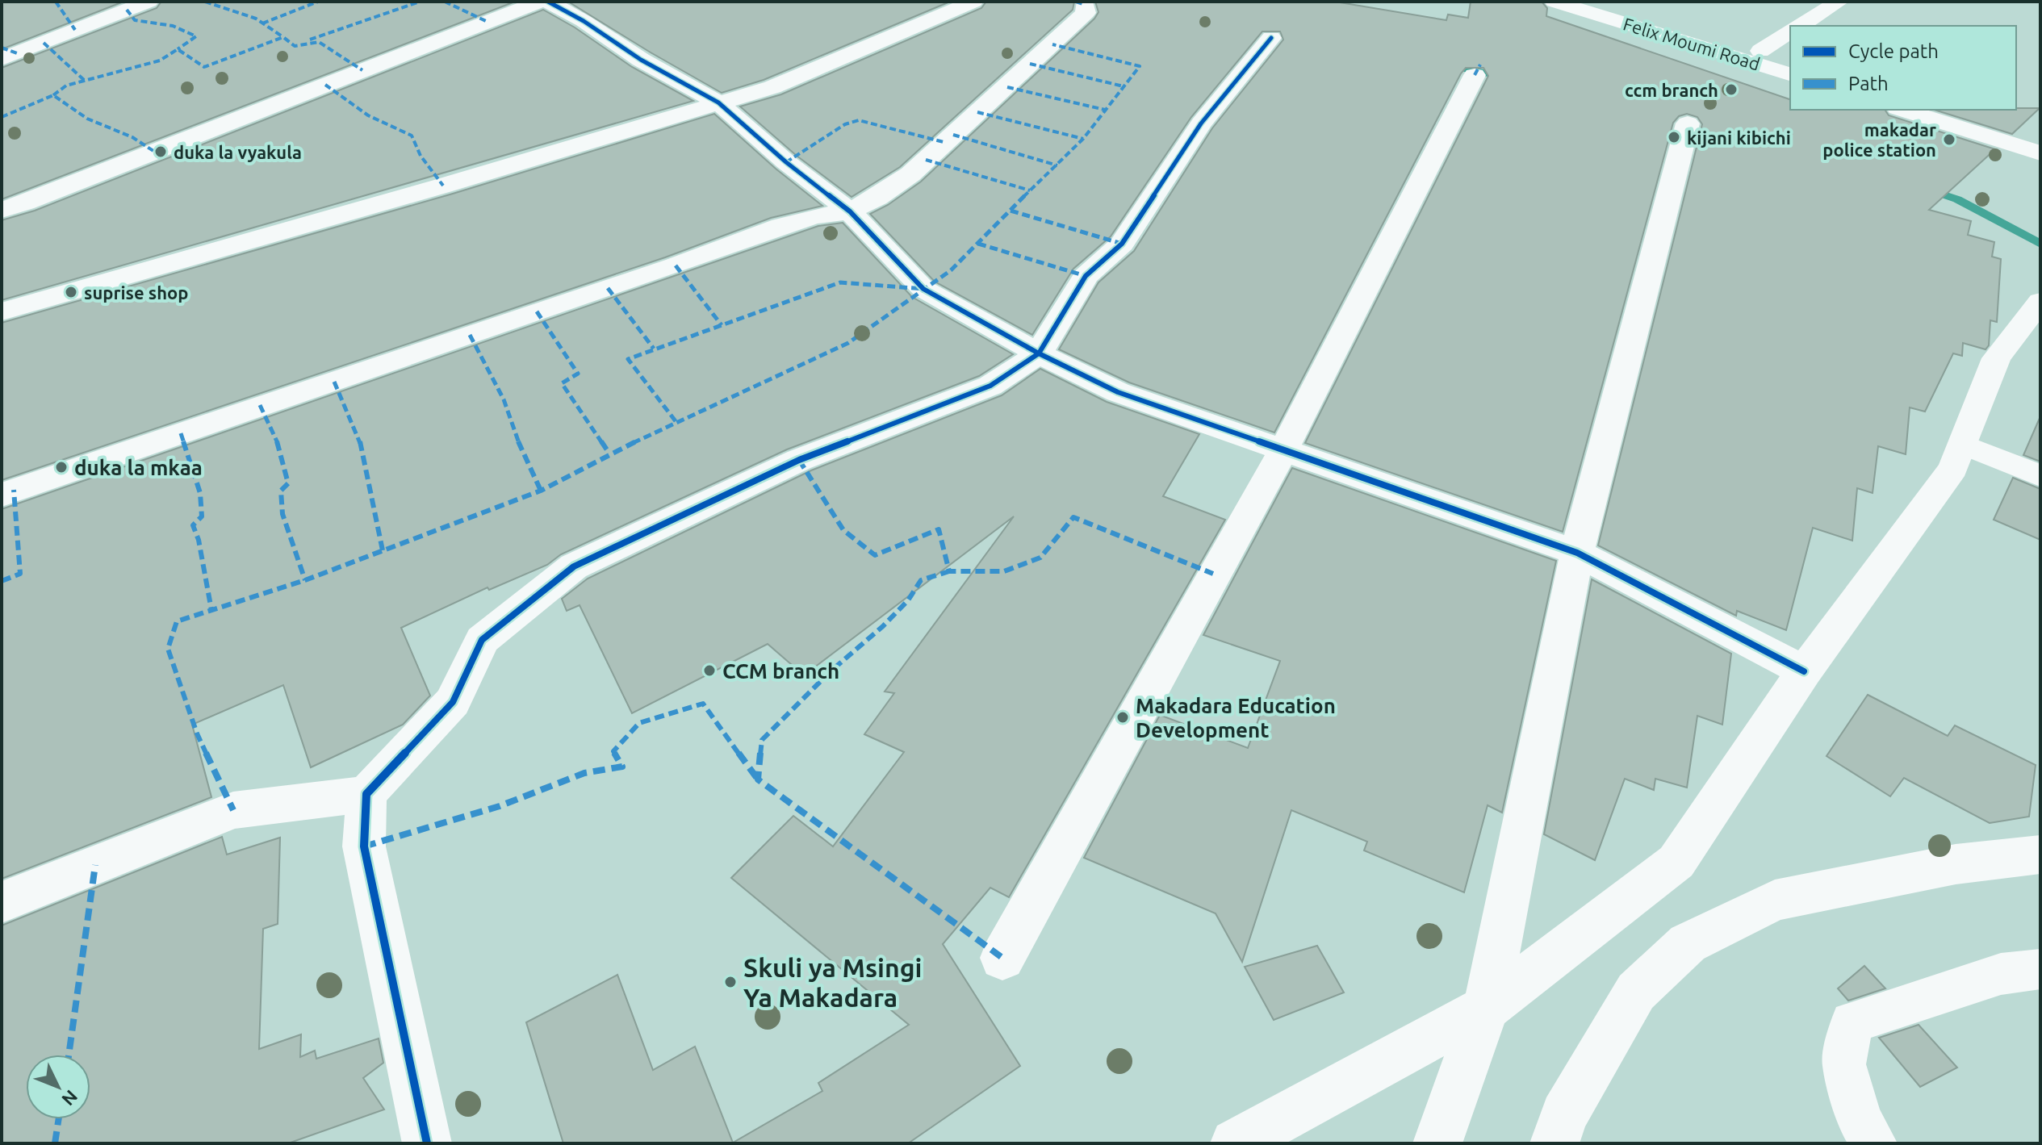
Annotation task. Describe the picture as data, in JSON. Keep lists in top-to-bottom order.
{
  "streets": {
    "street": ["Felix Moumi Road"]
  },
  "places": [
    "ccm branch",
    "kijani kibichi",
    "makadar police station",
    "duka la vyakula",
    "suprise shop",
    "duka la mkaa",
    "CCM branch",
    "Makadara Education Development",
    "Skuli ya Msingi Ya Makadara"
  ],
  "legend": ["Cycle path", "Path"],
  "north": "bottom right"
}
